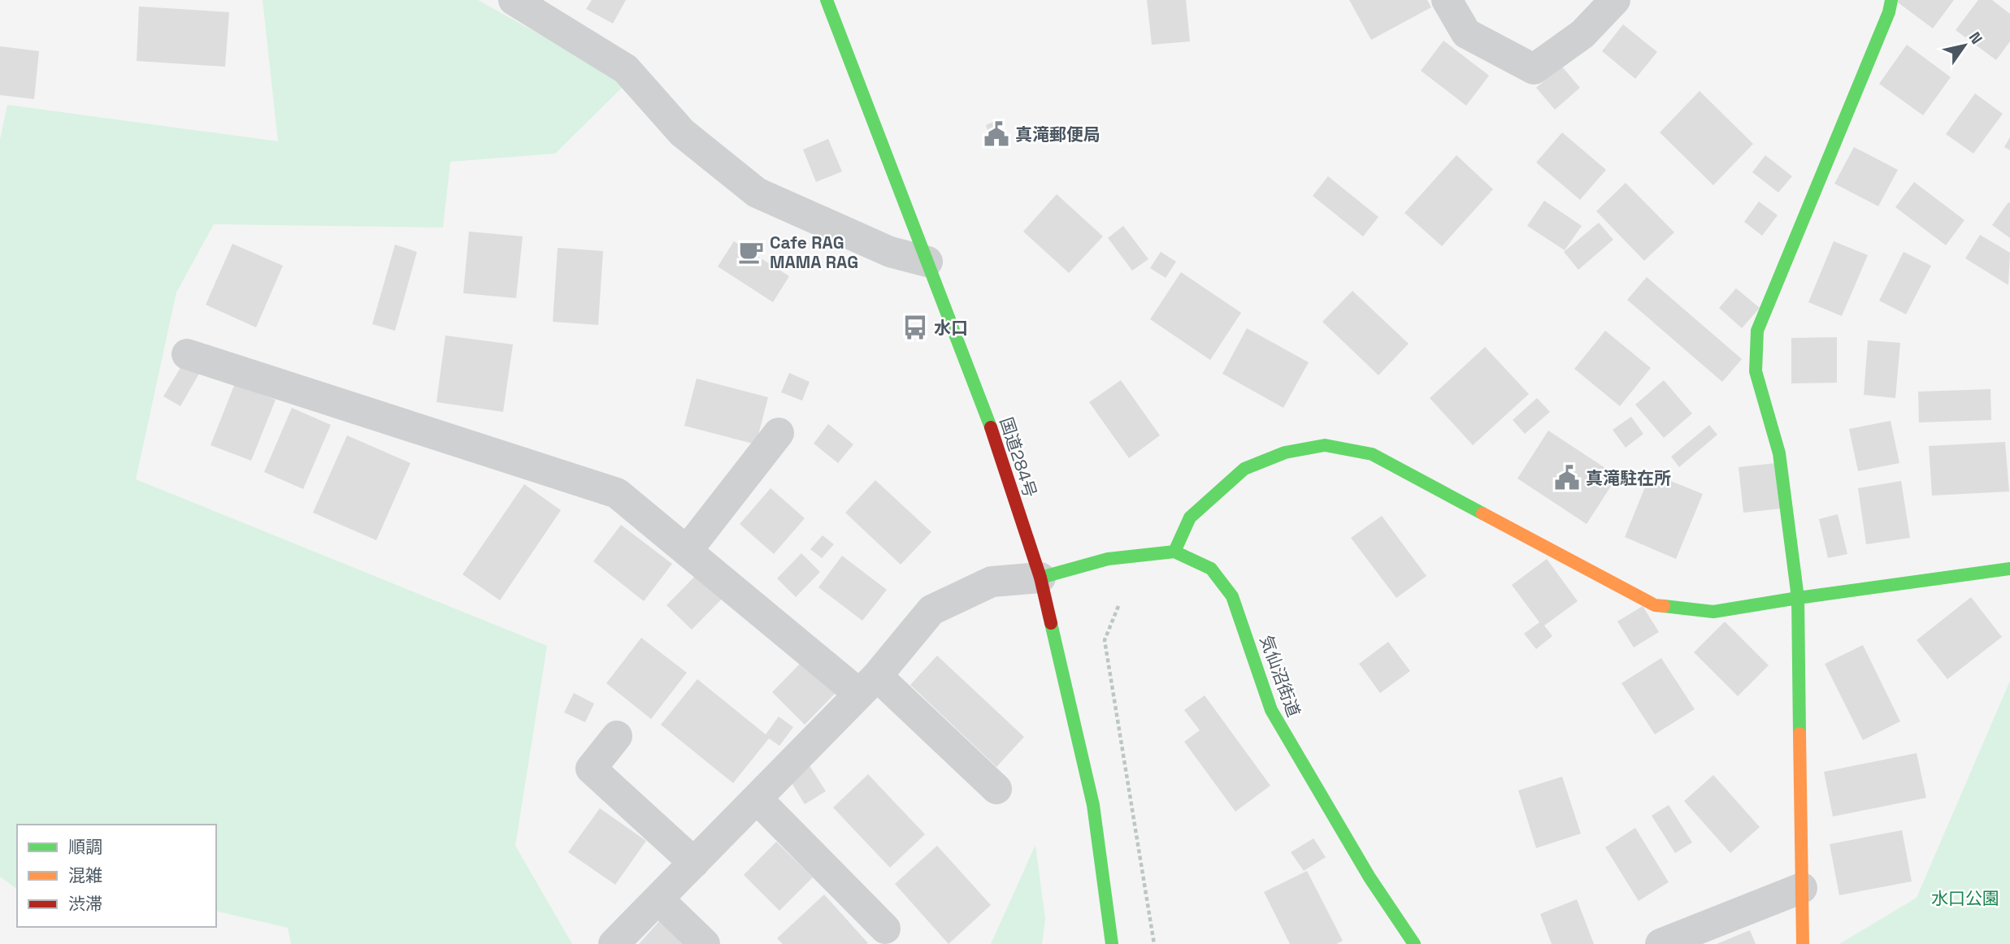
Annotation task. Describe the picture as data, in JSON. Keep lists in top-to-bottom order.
{
  "streets": {
    "main road": ["国道284号", "気仙沼街道"]
  },
  "parks": ["水口公園"],
  "places": {
    "public building": ["真滝郵便局", "真滝駐在所"],
    "cafe": ["Cafe RAG MAMA RAG"],
    "bus stop": ["水口"]
  },
  "legend": ["順調", "混雑", "渋滞"],
  "north": "top right"
}
